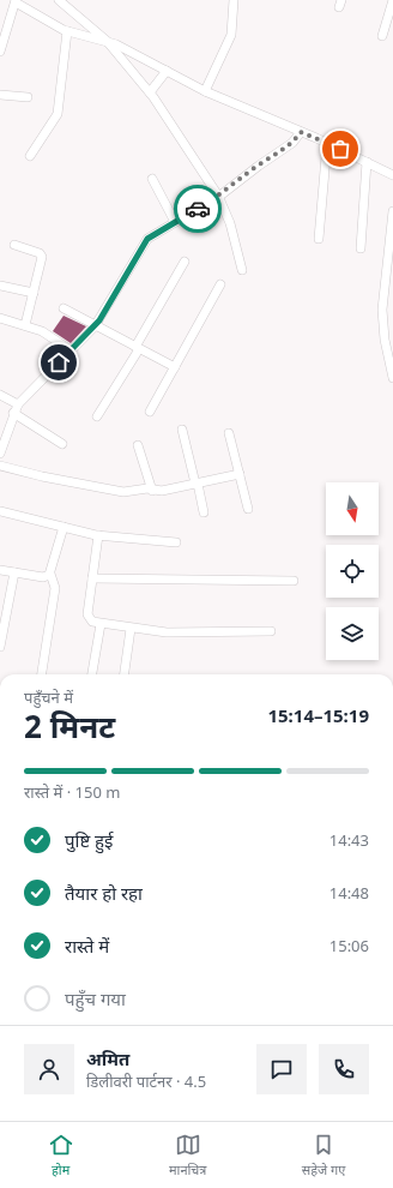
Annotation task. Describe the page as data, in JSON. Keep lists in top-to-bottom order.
{
  "north": "bottom",
  "page": {
    "heading": ["2 मिनट", "पहुँचने में", "15:14–15:19"],
    "panel": ["अमित", "डिलीवरी पार्टनर · 4.5"],
    "bar": "रास्ते में · 150 m",
    "list": [
      ["पुष्टि हुई", "14:43"],
      ["तैयार हो रहा", "14:48"],
      ["रास्ते में", "15:06"],
      "पहुँच गया"
    ],
    "tabs": ["होम", "मानचित्र", "सहेजे गए"]
  }
}
